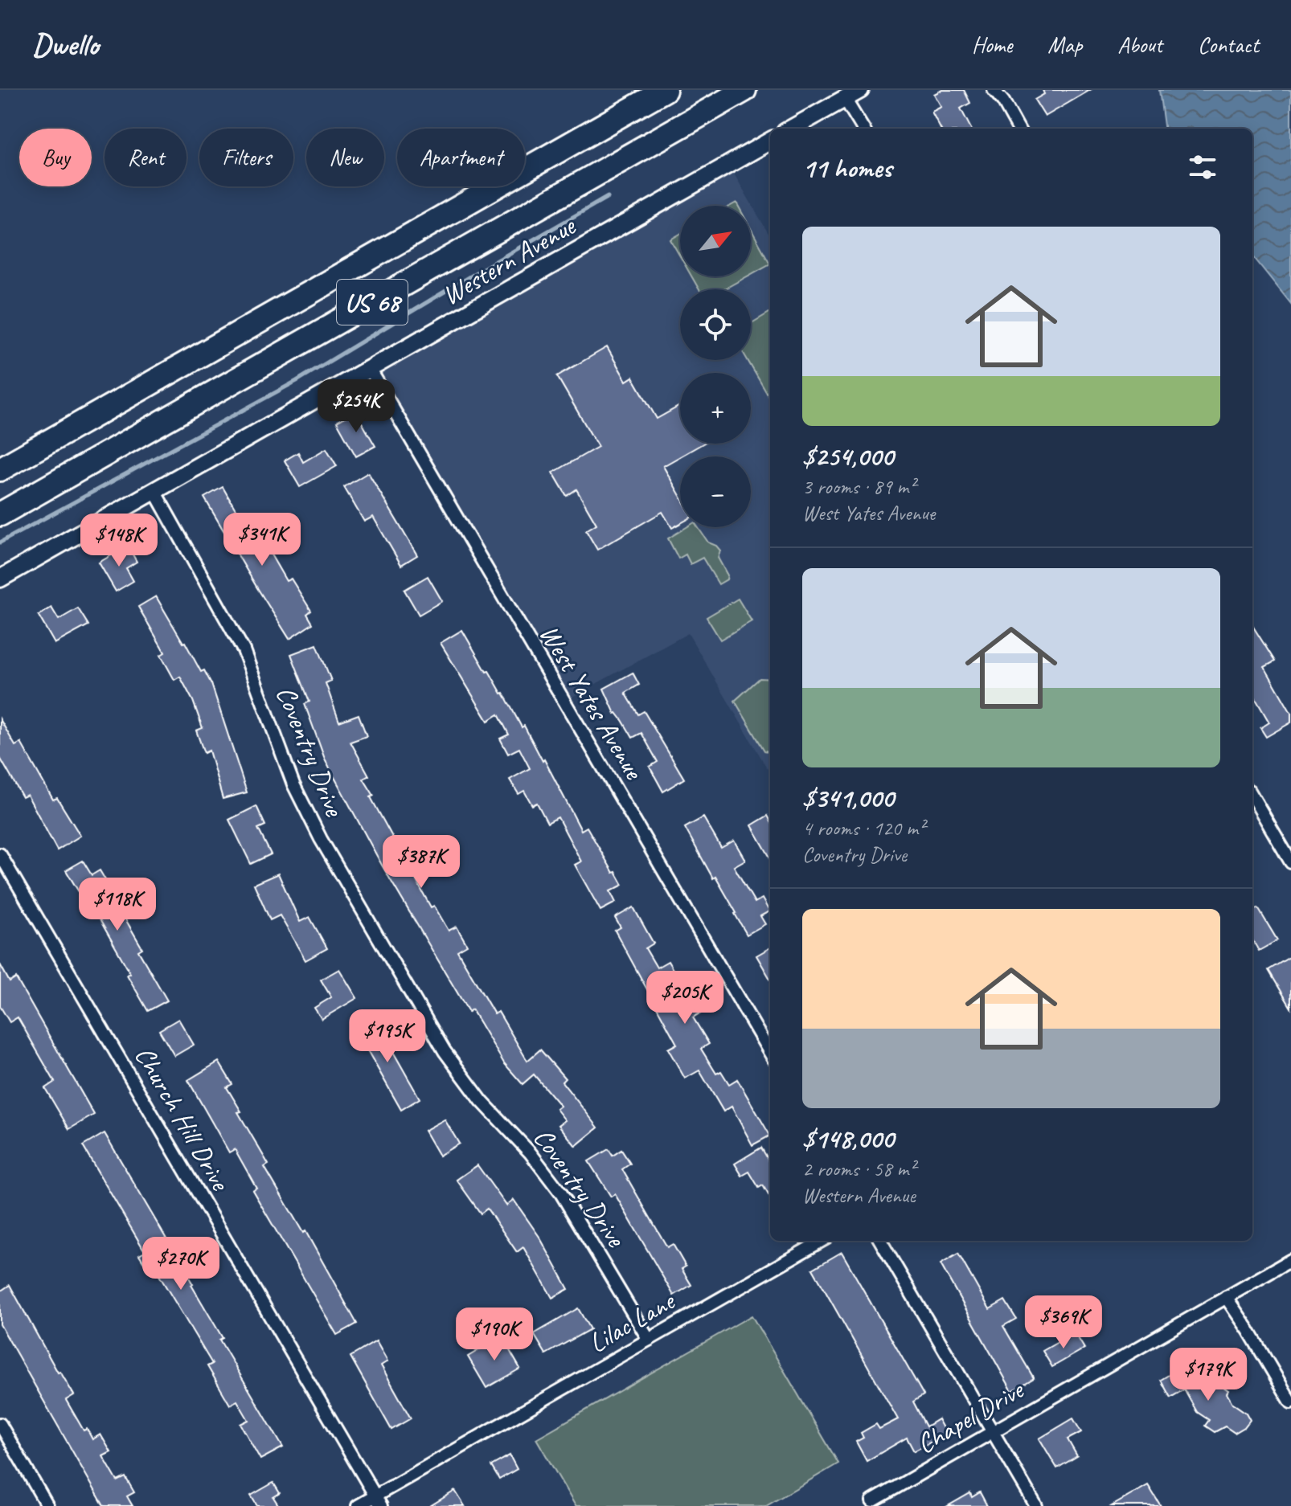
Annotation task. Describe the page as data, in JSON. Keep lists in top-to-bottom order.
{
  "streets": {
    "highway": ["US 68"],
    "street": [
      "Western Avenue",
      "West Yates Avenue",
      "Coventry Drive",
      "Church Hill Drive",
      "Lilac Lane",
      "Chapel Drive"
    ]
  },
  "crossings": [
    ["Western Avenue", "West Yates Avenue"],
    ["Western Avenue", "Coventry Drive"],
    ["Coventry Drive", "Lilac Lane"],
    ["Church Hill Drive", "Lilac Lane"]
  ],
  "north": "top right",
  "page": {
    "header": "Dwello",
    "nav": [
      "Home",
      "Map",
      "About",
      "Contact"
    ],
    "chip": [
      "Buy",
      "Rent",
      "Filters",
      "New",
      "Apartment"
    ],
    "heading": "11 homes",
    "map_buttons": ["+", "−"],
    "list": [
      {
        "name": "$254,000",
        "note": "3 rooms · 89 m² · West Yates Avenue"
      },
      {
        "name": "$341,000",
        "note": "4 rooms · 120 m² · Coventry Drive"
      },
      {
        "name": "$148,000",
        "note": "2 rooms · 58 m² · Western Avenue"
      }
    ],
    "price": [
      "$254K",
      "$341K",
      "$148K",
      "$387K",
      "$118K",
      "$205K",
      "$195K",
      "$270K",
      "$369K",
      "$190K",
      "$179K"
    ]
  }
}
